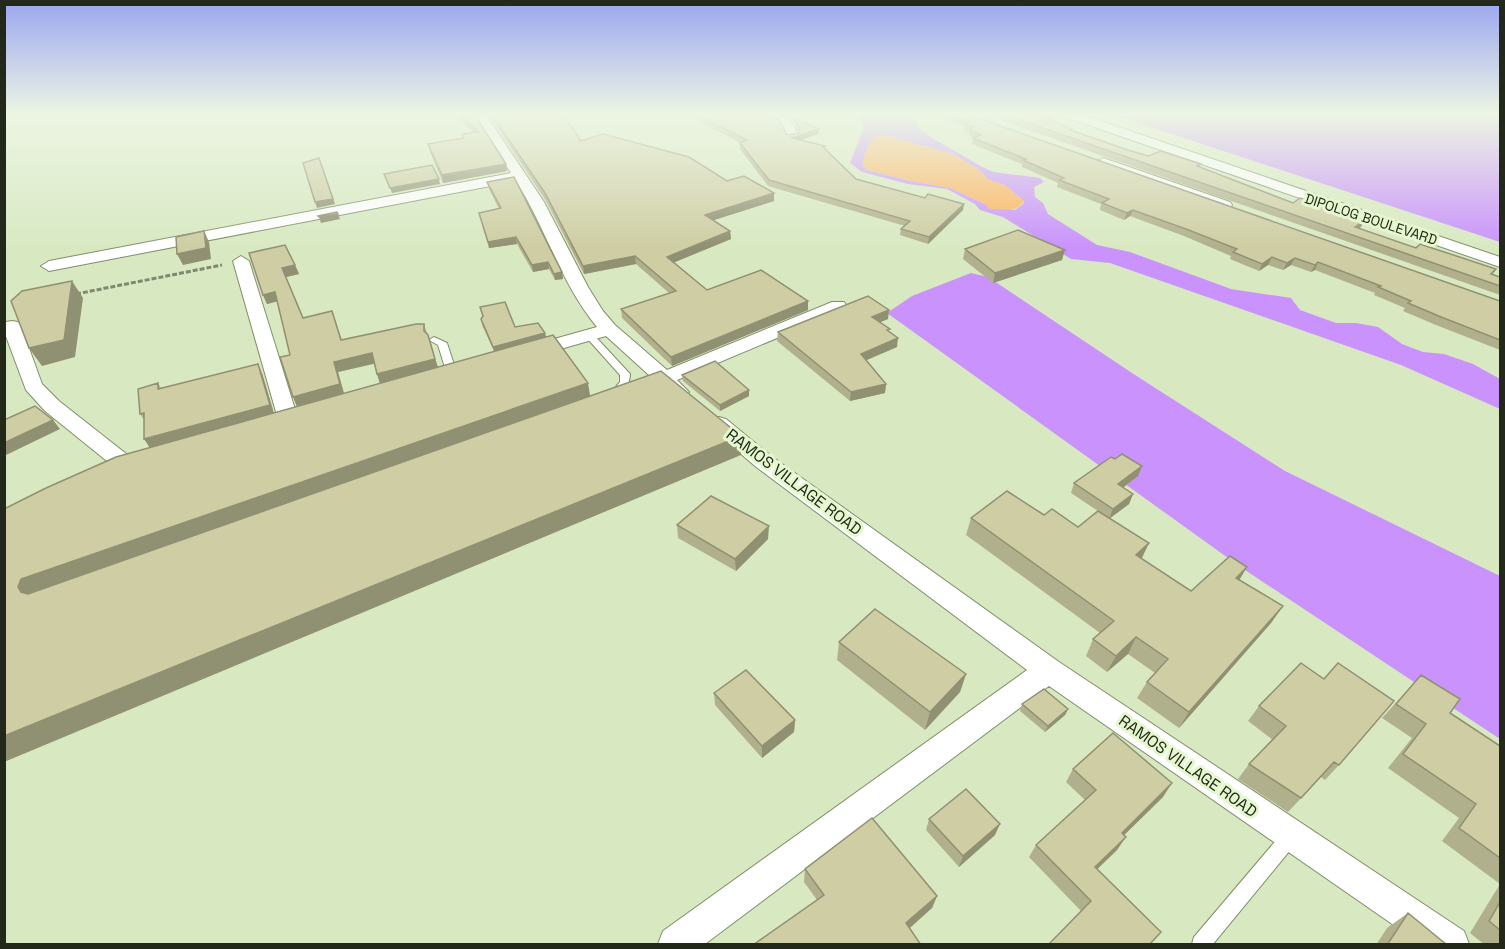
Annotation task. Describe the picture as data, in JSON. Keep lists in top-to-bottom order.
{
  "streets": {
    "street": ["DIPOLOG BOULEVARD", "RAMOS VILLAGE ROAD"]
  }
}
